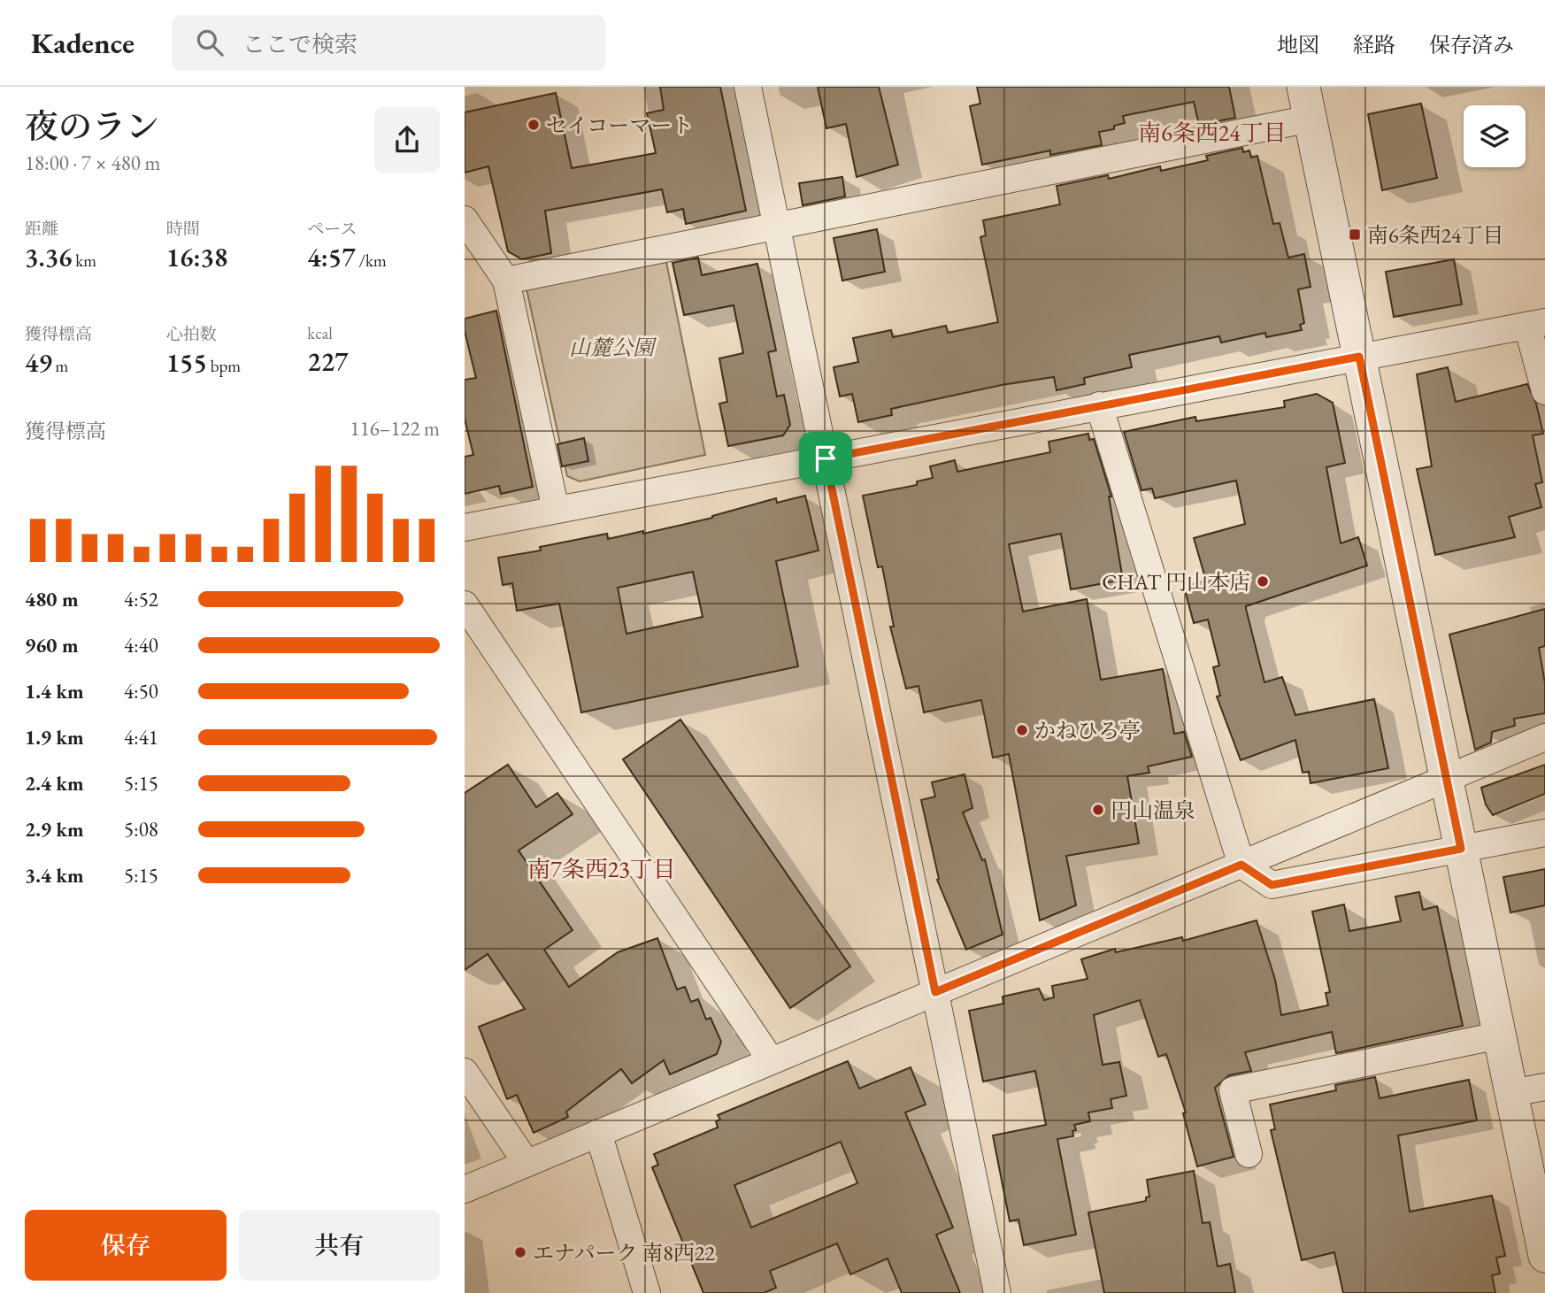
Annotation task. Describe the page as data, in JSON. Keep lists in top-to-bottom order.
{
  "districts": ["南6条西24丁目", "南7条西23丁目"],
  "parks": ["山麓公園"],
  "places": {
    "other": [
      "セイコーマート",
      "CHAT 円山本店",
      "かねひろ亭",
      "円山温泉",
      "エナパーク 南8西22"
    ],
    "transit": ["南6条西24丁目"]
  },
  "page": {
    "header": "Kadence",
    "search": "ここで検索",
    "nav": ["地図", "経路", "保存済み"],
    "heading": ["夜のラン", "18:00 · 7 × 480 m"],
    "stats": [
      ["距離", "3.36 km"],
      ["時間", "16:38"],
      ["ペース", "4:57 /km"],
      ["獲得標高", "49 m"],
      ["心拍数", "155 bpm"],
      ["kcal", "227"]
    ],
    "chart": ["獲得標高", "116–122 m"],
    "list": [
      {
        "name": "480 m",
        "note": "4:52"
      },
      {
        "name": "960 m",
        "note": "4:40"
      },
      {
        "name": "1.4 km",
        "note": "4:50"
      },
      {
        "name": "1.9 km",
        "note": "4:41"
      },
      {
        "name": "2.4 km",
        "note": "5:15"
      },
      {
        "name": "2.9 km",
        "note": "5:08"
      },
      {
        "name": "3.4 km",
        "note": "5:15"
      }
    ],
    "buttons": ["保存", "共有"]
  }
}
